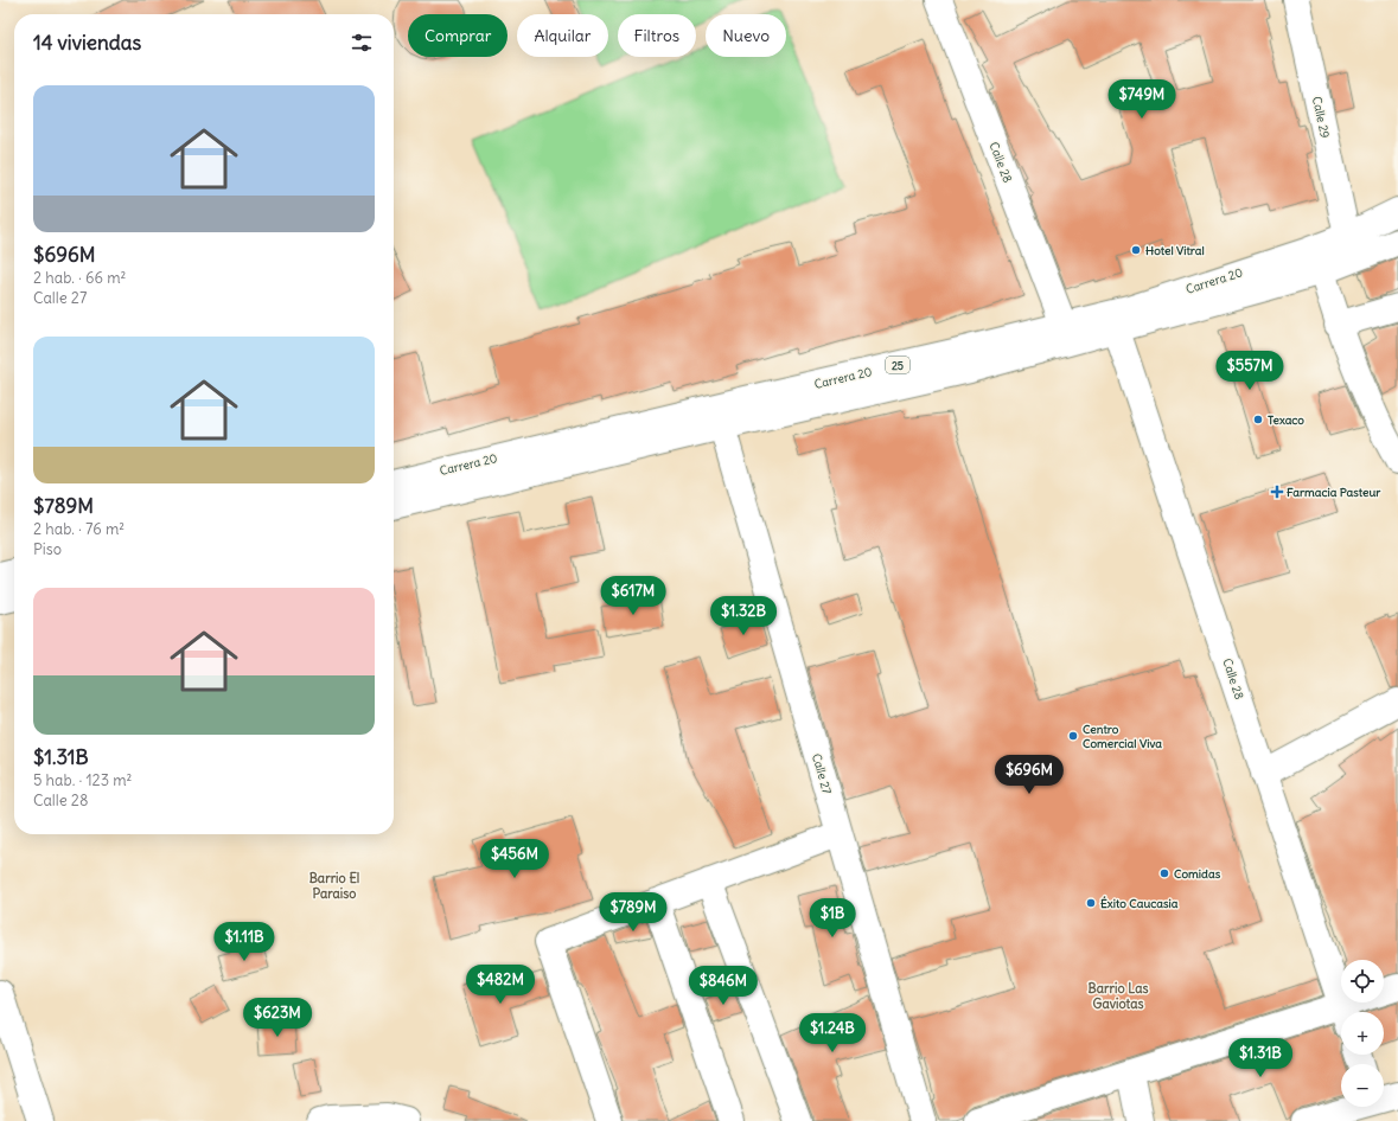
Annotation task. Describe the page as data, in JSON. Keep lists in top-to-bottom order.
{
  "streets": {
    "street": [
      "Calle 29",
      "Calle 28",
      "Carrera 20",
      "25",
      "Calle 27"
    ]
  },
  "crossings": [
    ["Calle 29", "Carrera 20"],
    ["Calle 28", "Carrera 20"],
    ["Carrera 20", "Calle 27"]
  ],
  "districts": ["Barrio El Paraiso", "Barrio Las Gaviotas"],
  "places": {
    "other": [
      "Hotel Vitral",
      "Texaco",
      "Centro Comercial Viva",
      "Comidas",
      "Éxito Caucasia"
    ],
    "health": ["Farmacia Pasteur"]
  },
  "page": {
    "chip": [
      "Comprar",
      "Alquilar",
      "Filtros",
      "Nuevo"
    ],
    "heading": "14 viviendas",
    "list": [
      {
        "name": "$696M",
        "note": "2 hab. · 66 m² · Calle 27"
      },
      {
        "name": "$789M",
        "note": "2 hab. · 76 m² · Piso"
      },
      {
        "name": "$1.31B",
        "note": "5 hab. · 123 m² · Calle 28"
      }
    ],
    "price": [
      "$749M",
      "$557M",
      "$617M",
      "$1.32B",
      "$696M",
      "$456M",
      "$789M",
      "$1B",
      "$1.11B",
      "$482M",
      "$846M",
      "$623M",
      "$1.24B",
      "$1.31B"
    ],
    "map_buttons": ["+", "−"]
  }
}
